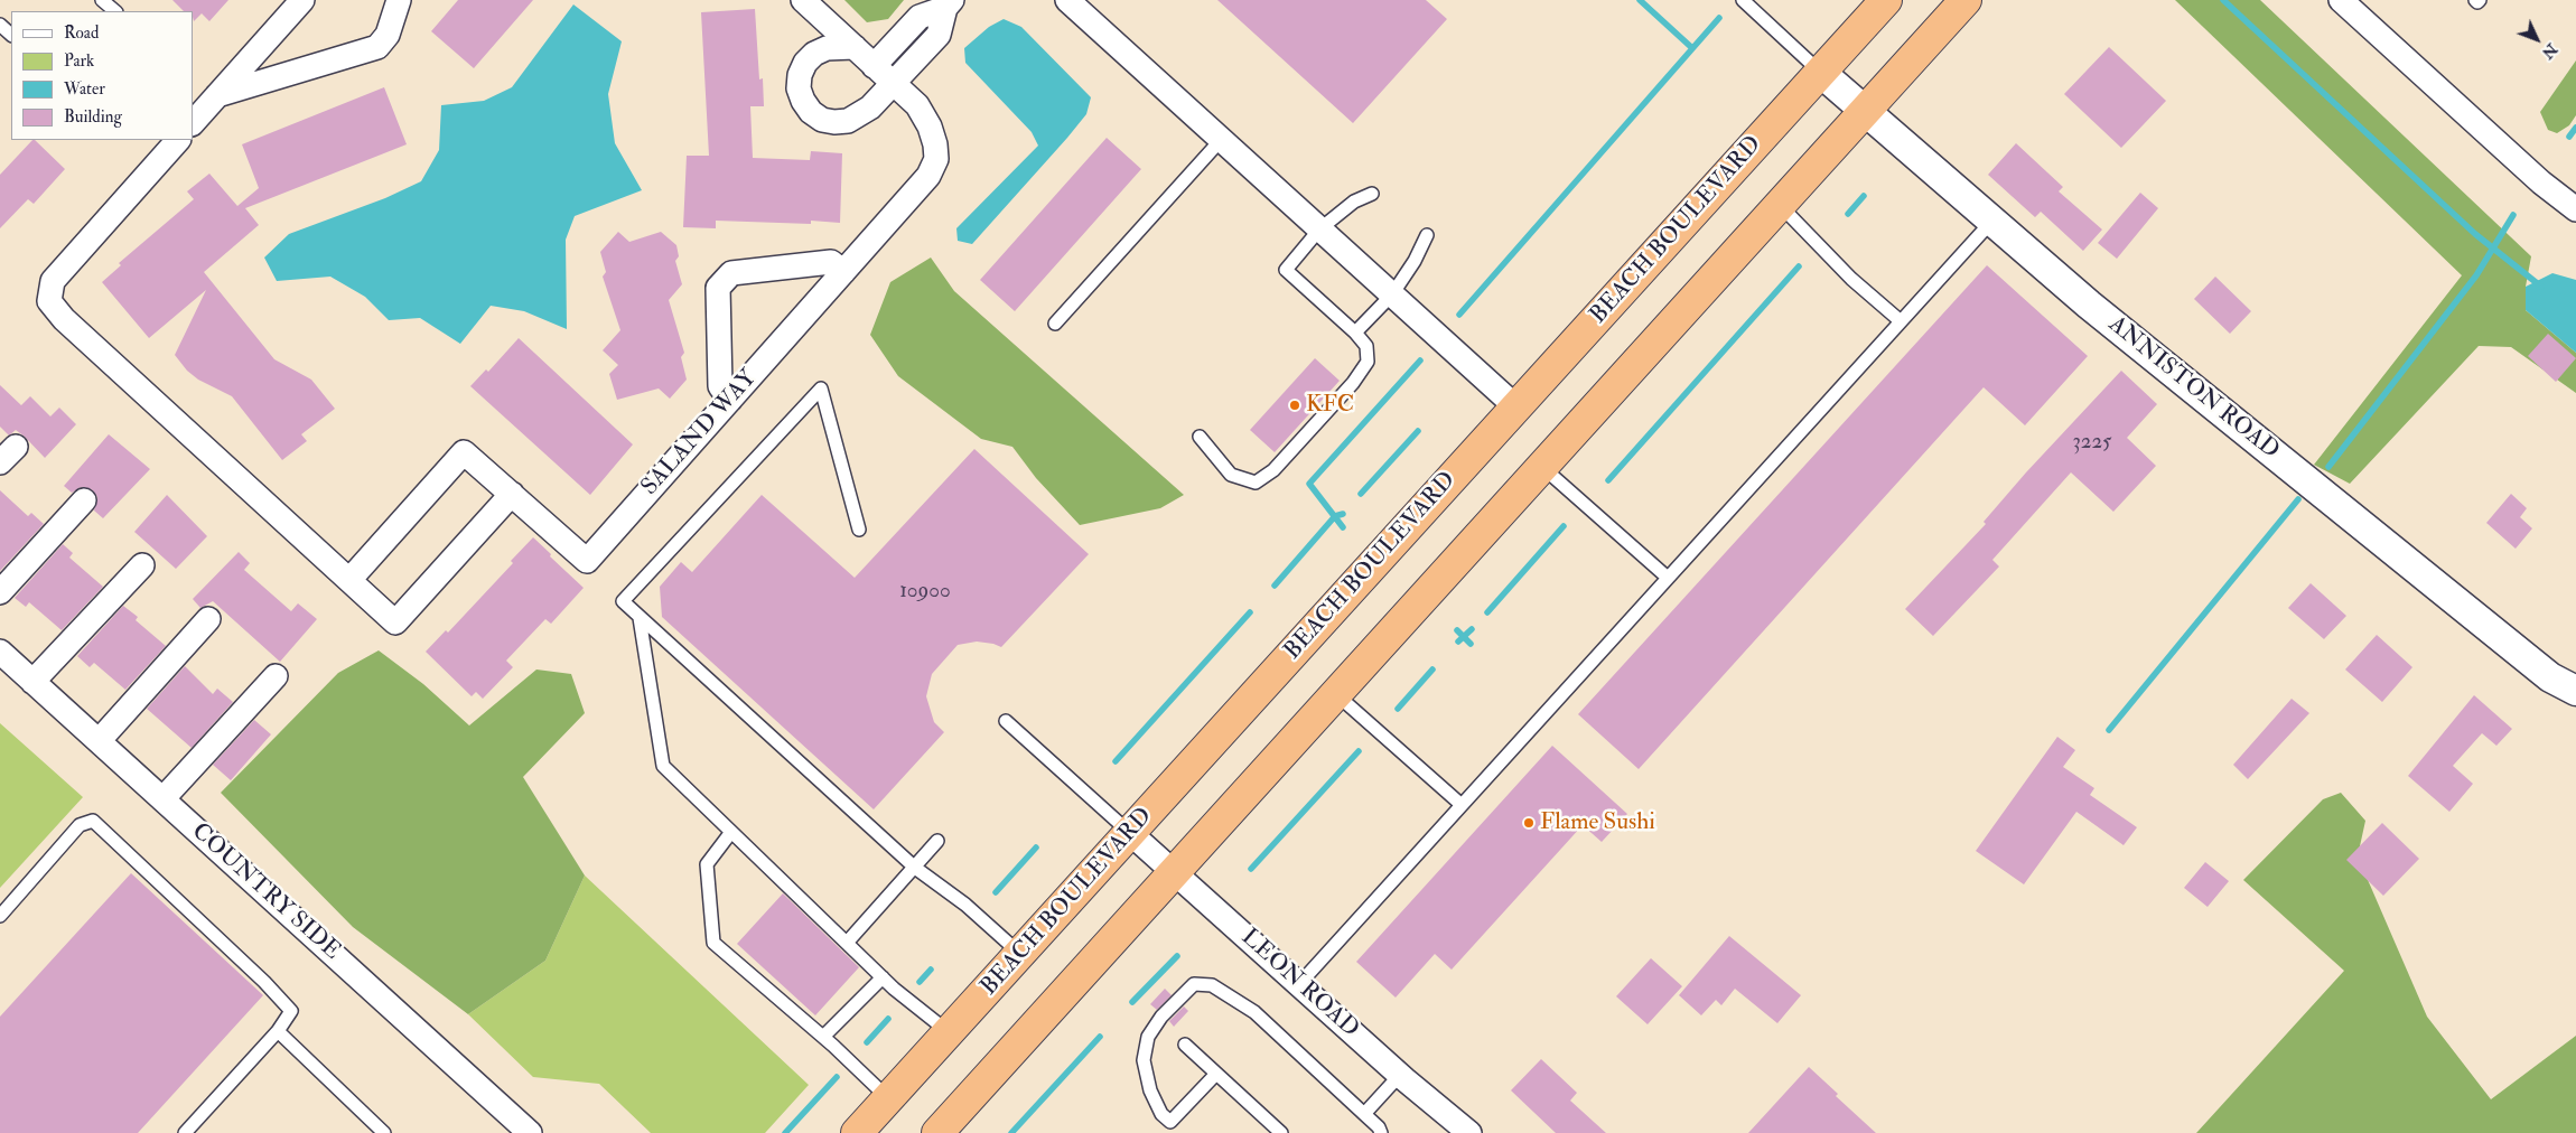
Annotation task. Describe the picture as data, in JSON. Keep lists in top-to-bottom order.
{
  "streets": {
    "highway": ["BEACH BOULEVARD"],
    "street": [
      "ANNISTON ROAD",
      "SALAND WAY",
      "COUNTRY SIDE",
      "LEON ROAD"
    ]
  },
  "crossings": [
    ["BEACH BOULEVARD", "ANNISTON ROAD"],
    ["BEACH BOULEVARD", "LEON ROAD"]
  ],
  "places": ["KFC", "Flame Sushi"],
  "house_numbers": ["3225", "10900"],
  "legend": [
    "Road",
    "Park",
    "Water",
    "Building"
  ],
  "north": "bottom right"
}
